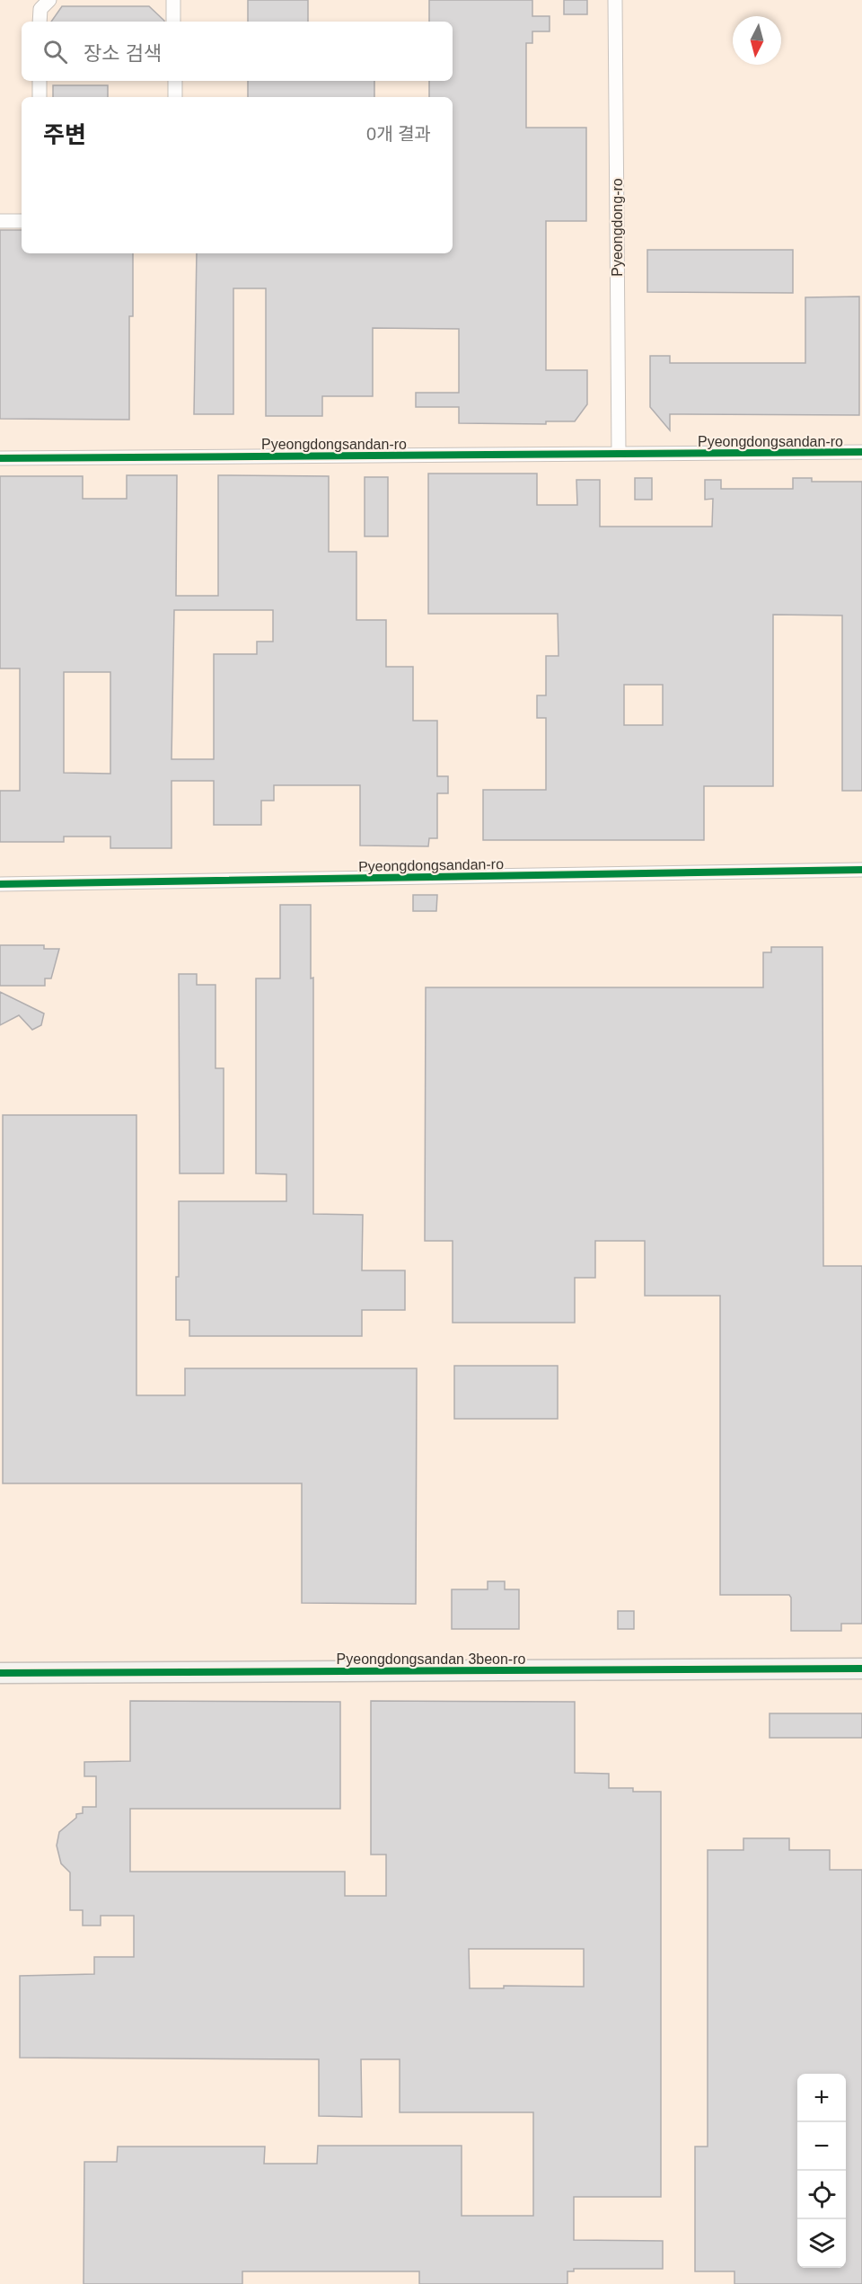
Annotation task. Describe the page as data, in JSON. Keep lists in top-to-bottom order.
{
  "streets": {
    "street": ["Pyeongdong-ro", "Pyeongdongsandan-ro", "Pyeongdongsandan 3beon-ro"]
  },
  "crossings": [
    ["Pyeongdong-ro", "Pyeongdongsandan-ro"]
  ],
  "north": "bottom",
  "page": {
    "search": "장소 검색",
    "heading": ["주변", "0개 결과"],
    "map_buttons": ["+", "−"]
  }
}
